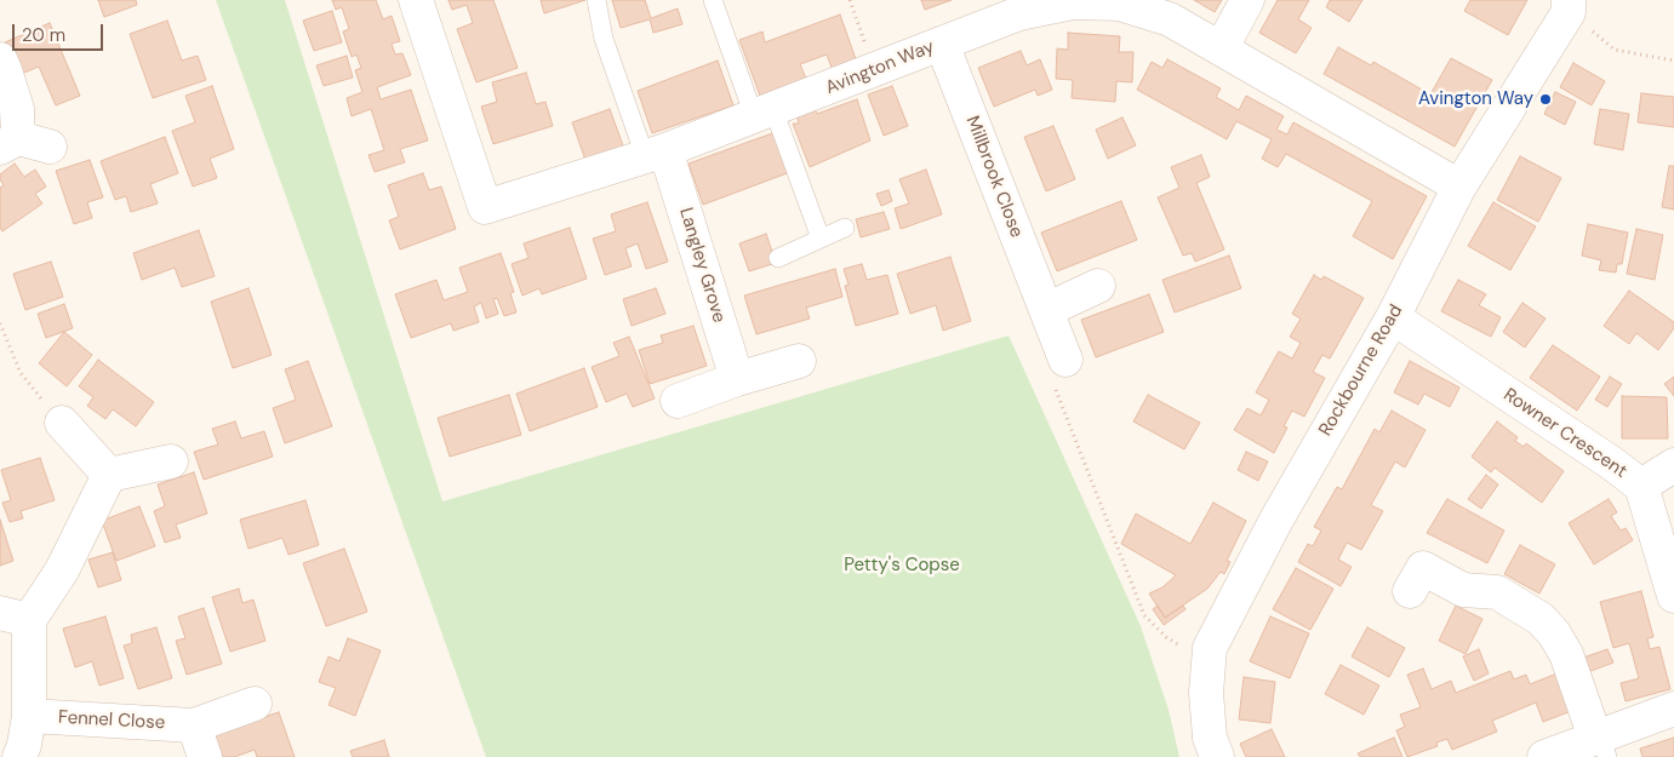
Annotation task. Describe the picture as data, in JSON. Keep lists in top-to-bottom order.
{
  "streets": {
    "street": [
      "Avington Way",
      "Millbrook Close",
      "Langley Grove",
      "Rockbourne Road",
      "Rowner Crescent",
      "Fennel Close"
    ]
  },
  "crossings": [
    ["Avington Way", "Millbrook Close"],
    ["Avington Way", "Langley Grove"],
    ["Avington Way", "Rockbourne Road"],
    ["Rockbourne Road", "Rowner Crescent"]
  ],
  "parks": ["Petty's Copse"],
  "places": ["Avington Way"],
  "scale_bar": "20 m"
}
